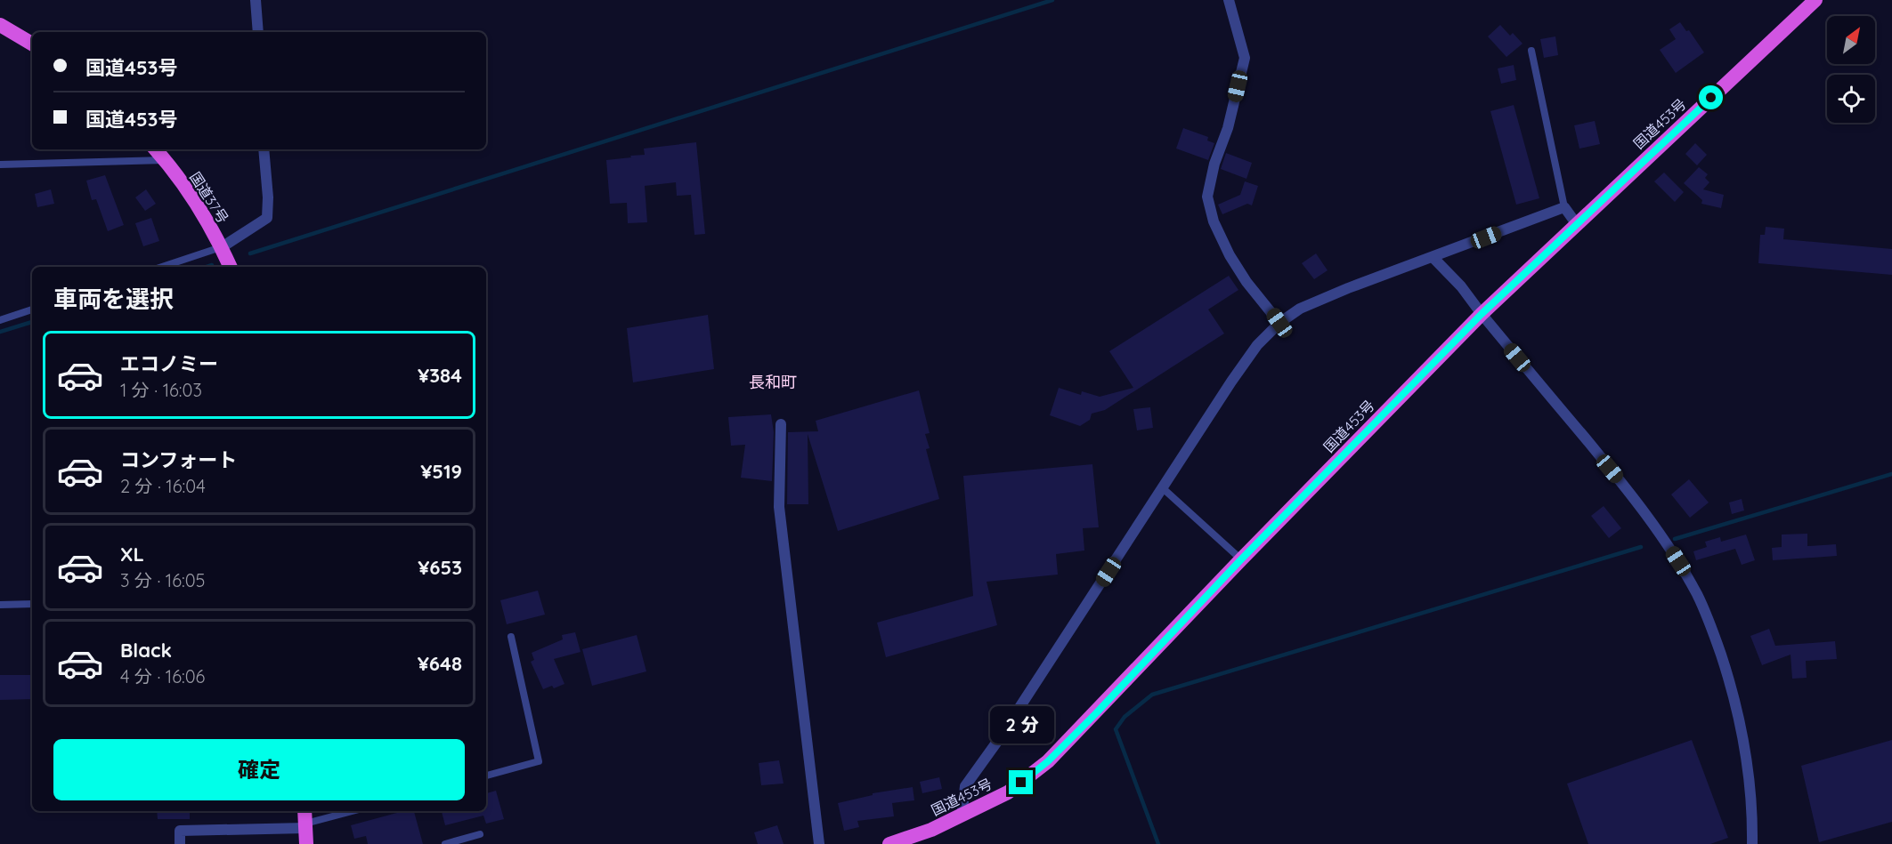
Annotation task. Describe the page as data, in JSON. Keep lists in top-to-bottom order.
{
  "streets": {
    "highway": ["国道453号", "国道37号"]
  },
  "districts": ["長和町"],
  "north": "top right",
  "page": {
    "banner": ["国道453号", "国道453号"],
    "heading": "車両を選択",
    "list": [
      {
        "name": "エコノミー",
        "note": "1 分 · 16:03",
        "value": "¥384"
      },
      {
        "name": "コンフォート",
        "note": "2 分 · 16:04",
        "value": "¥519"
      },
      {
        "name": "XL",
        "note": "3 分 · 16:05",
        "value": "¥653"
      },
      {
        "name": "Black",
        "note": "4 分 · 16:06",
        "value": "¥648"
      }
    ],
    "bubble": "2 分",
    "buttons": "確定"
  }
}
